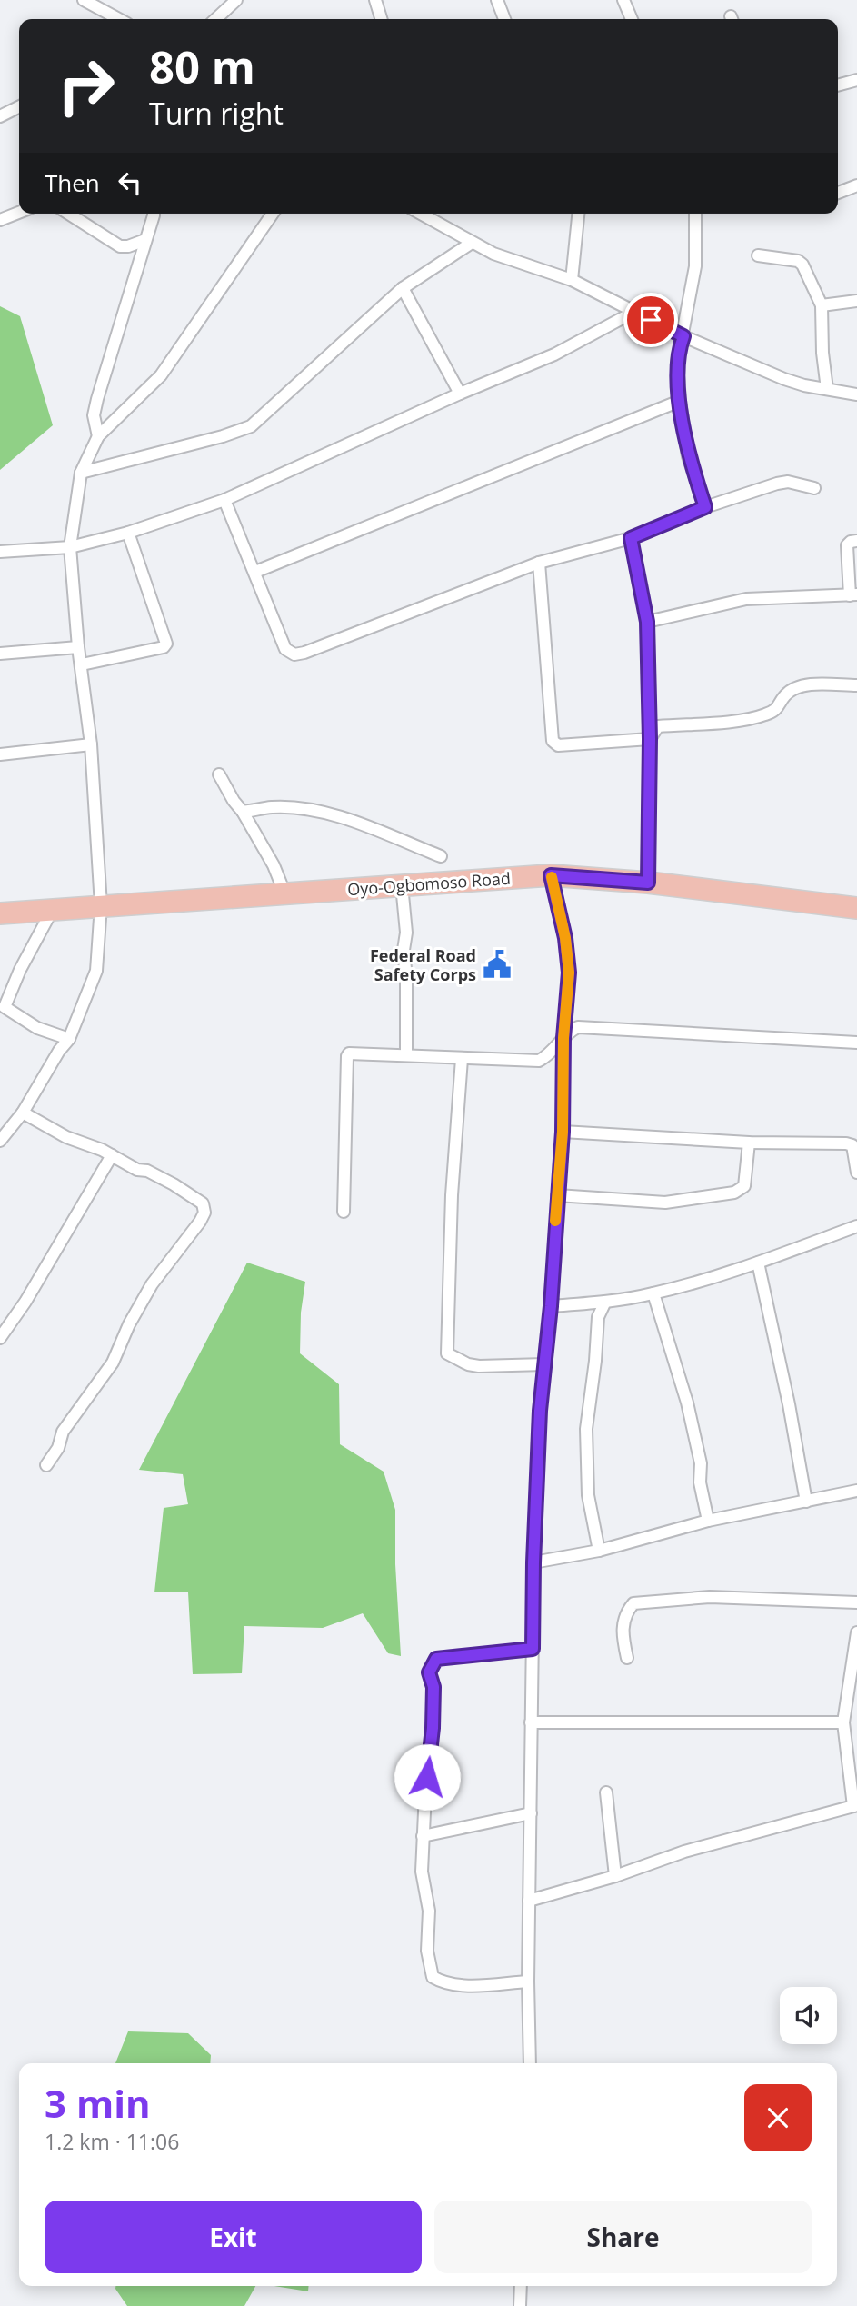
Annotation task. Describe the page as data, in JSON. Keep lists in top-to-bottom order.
{
  "streets": {
    "highway": ["Oyo-Ogbomoso Road"]
  },
  "places": {
    "public building": ["Federal Road Safety Corps"]
  },
  "page": {
    "turn": ["80 m", "Turn right"],
    "then": "Then",
    "heading": ["3 min", "1.2 km · 11:06"],
    "buttons": ["Exit", "Share"]
  }
}
